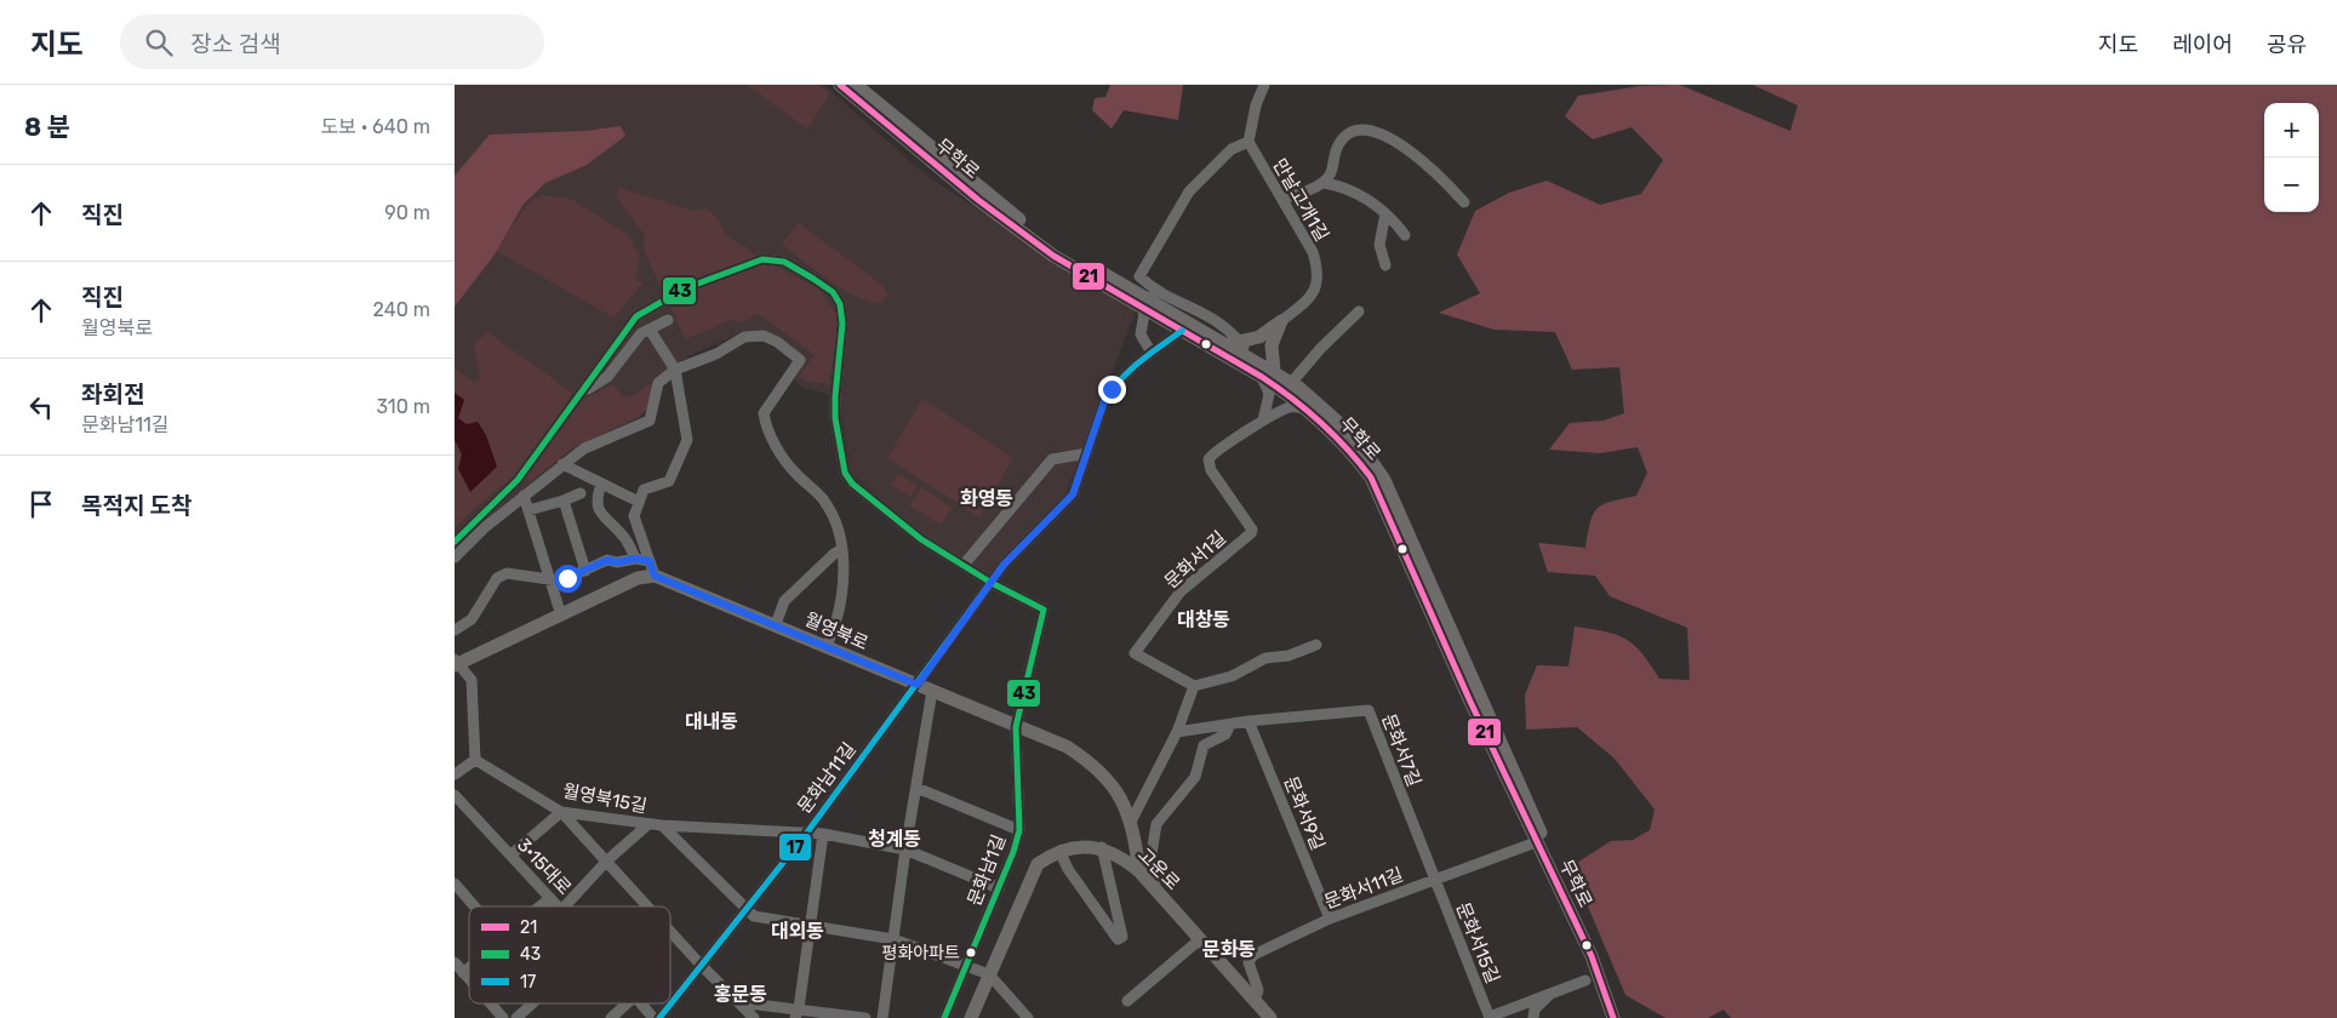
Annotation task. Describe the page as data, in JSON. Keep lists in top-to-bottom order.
{
  "streets": {
    "main road": ["무학로", "월영북로", "고운로"],
    "street": [
      "만날고개1길",
      "문화서1길",
      "문화서7길",
      "문화남11길",
      "월영북15길",
      "문화서9길",
      "3·15대로",
      "문화남1길",
      "문화서11길",
      "문화서15길"
    ]
  },
  "crossings": [
    ["무학로", "문화서1길"],
    ["무학로", "문화남11길"],
    ["무학로", "문화서11길"],
    ["월영북로", "문화남11길"],
    ["월영북로", "고운로"],
    ["월영북로", "문화남1길"],
    ["문화서7길", "문화서9길"],
    ["문화서7길", "문화서11길"],
    ["문화서7길", "문화서15길"],
    ["문화남11길", "월영북15길"],
    ["문화남11길", "문화남1길"],
    ["월영북15길", "문화남1길"],
    ["문화서9길", "문화서11길"],
    ["고운로", "문화서11길"],
    ["문화서11길", "문화서15길"]
  ],
  "districts": [
    "화영동",
    "대창동",
    "대내동",
    "청계동",
    "대외동",
    "문화동",
    "홍문동"
  ],
  "places": ["평화아파트"],
  "lines": ["transit line 21", "transit line 43", "transit line 17"],
  "legend": ["21", "43", "17"],
  "page": {
    "header": "지도",
    "search": "장소 검색",
    "nav": ["지도", "레이어", "공유"],
    "heading": ["8 분", "도보 · 640 m"],
    "map_buttons": ["+", "−"],
    "list": [
      ["직진", "90 m"],
      ["직진", "월영북로", "240 m"],
      ["좌회전", "문화남11길", "310 m"],
      "목적지 도착"
    ]
  }
}
